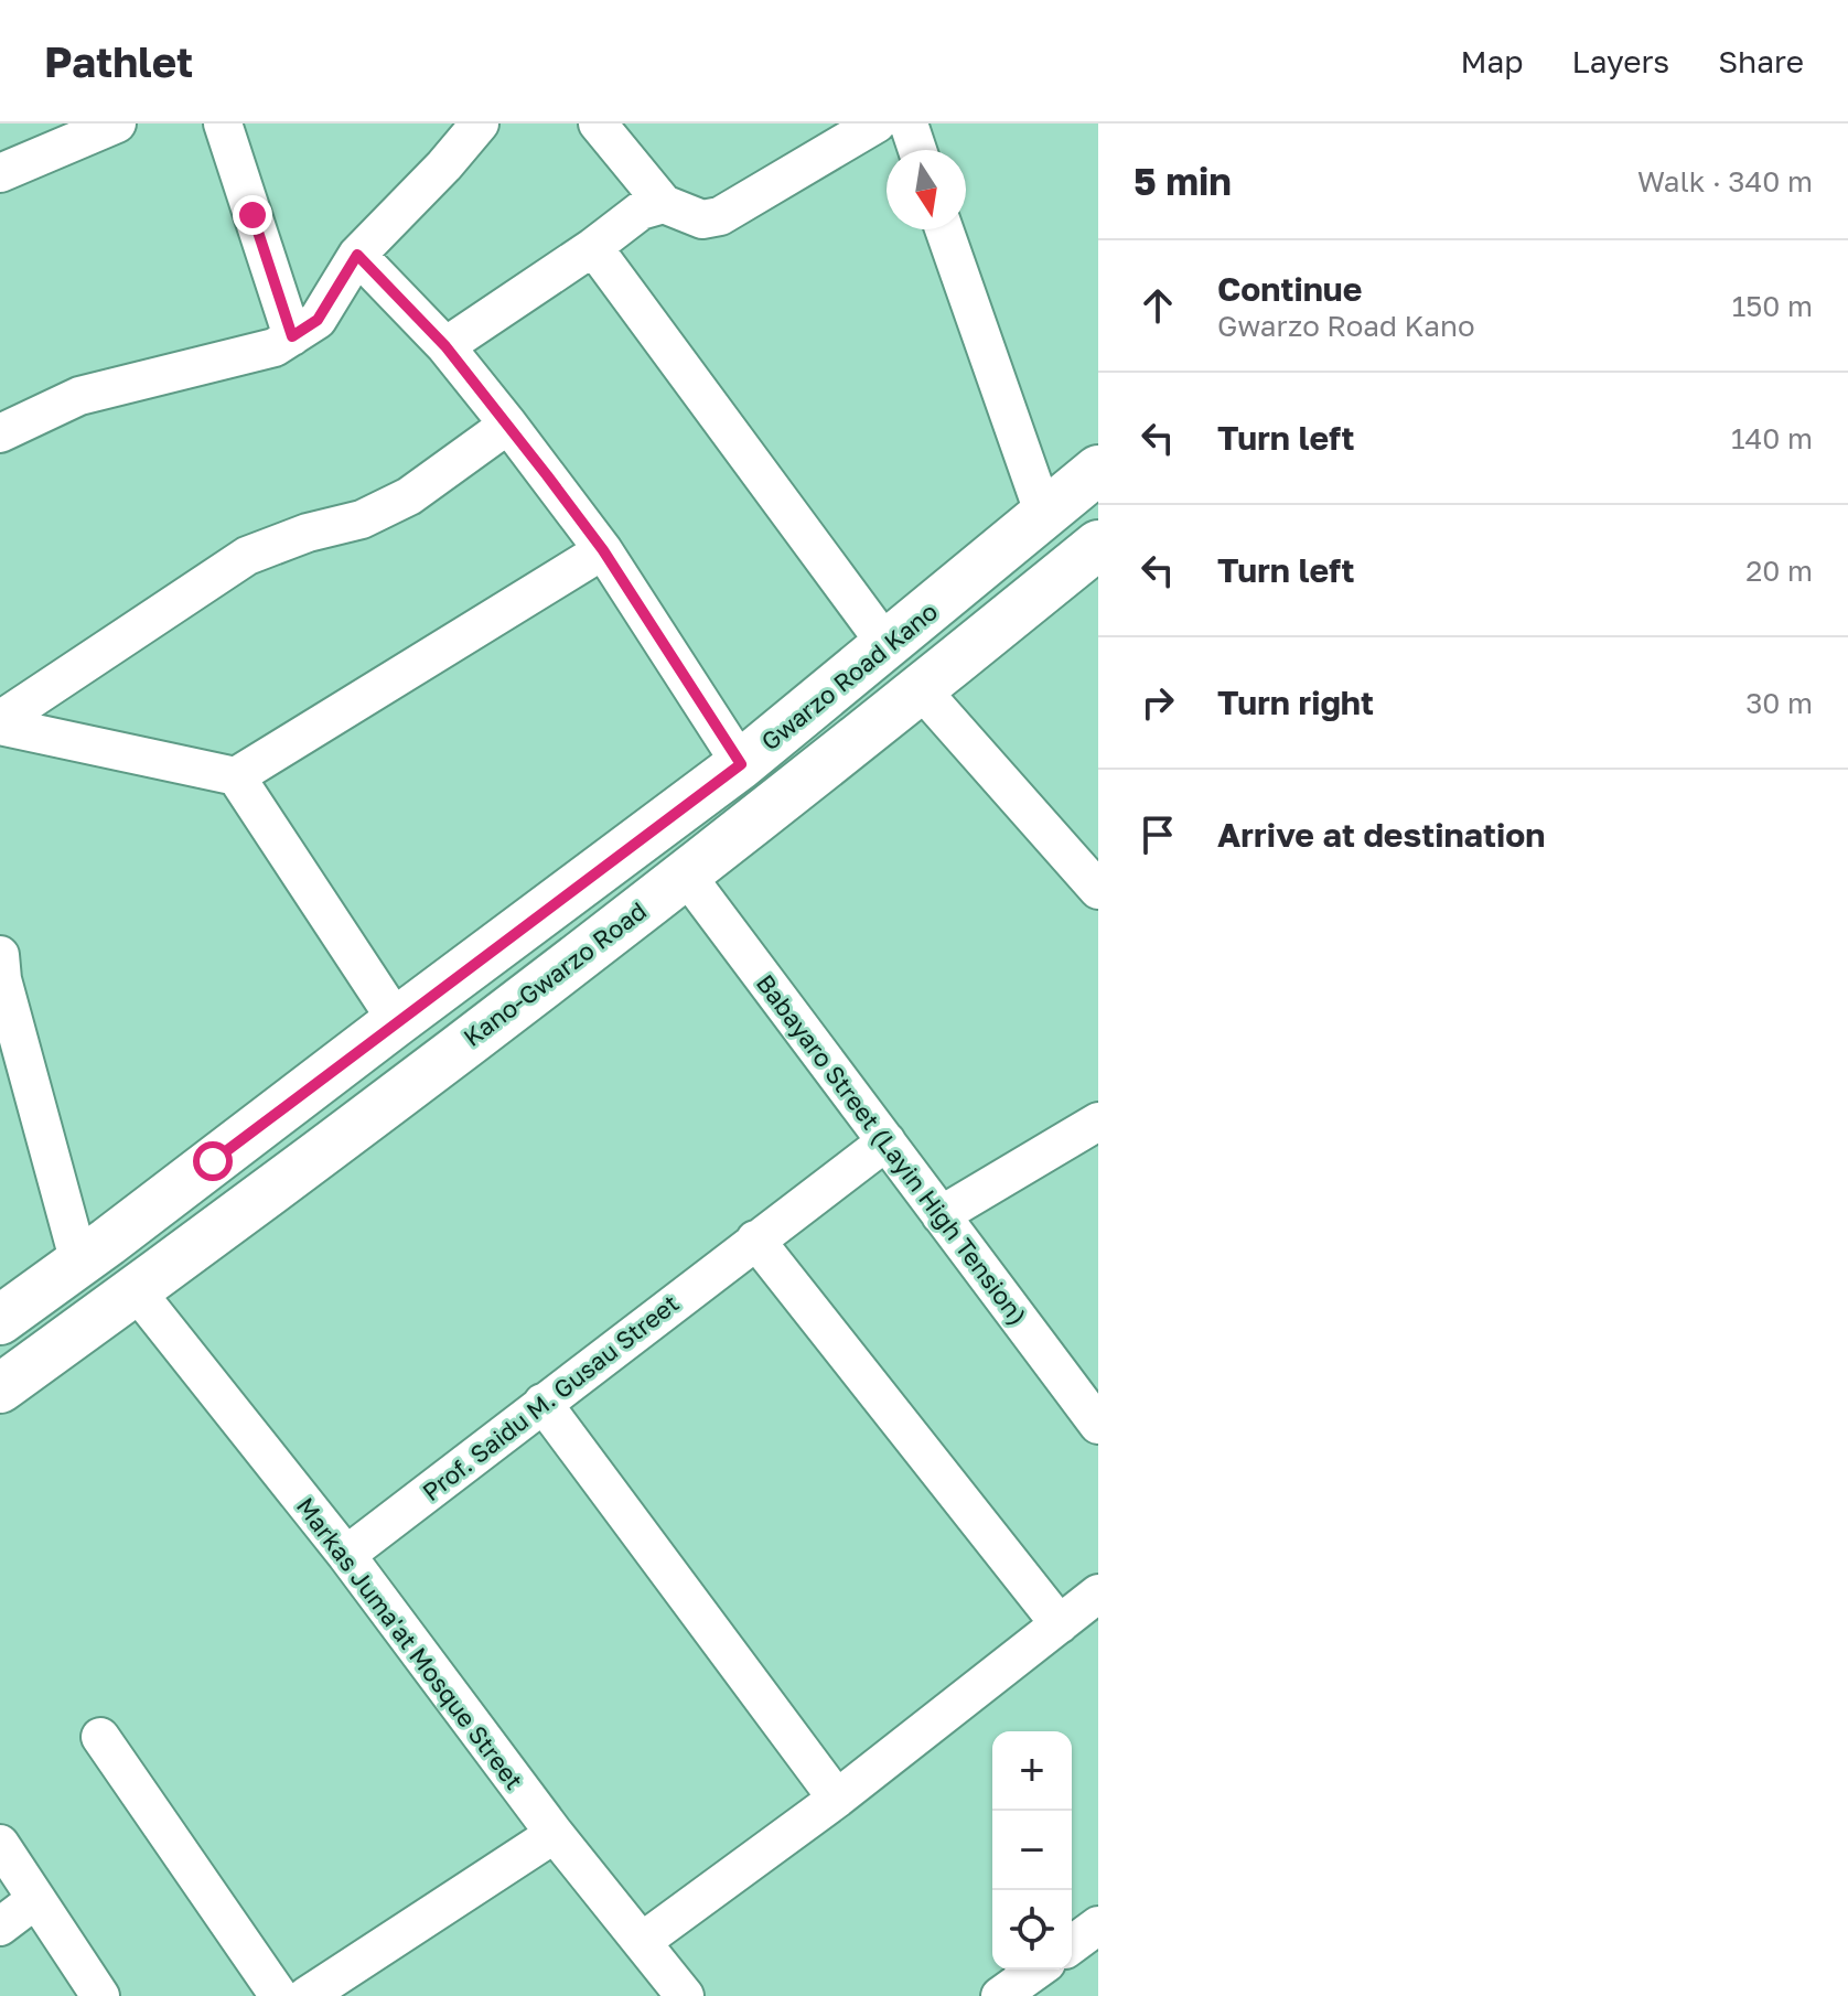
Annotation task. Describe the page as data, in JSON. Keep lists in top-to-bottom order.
{
  "streets": {
    "main road": ["Gwarzo Road Kano", "Kano-Gwarzo Road"],
    "street": ["Babayaro Street (Layin High Tension)", "Prof. Saidu M. Gusau Street", "Markas Juma'at Mosque Street"]
  },
  "crossings": [
    ["Kano-Gwarzo Road", "Babayaro Street (Layin High Tension)"],
    ["Kano-Gwarzo Road", "Markas Juma'at Mosque Street"],
    ["Babayaro Street (Layin High Tension)", "Prof. Saidu M. Gusau Street"],
    ["Prof. Saidu M. Gusau Street", "Markas Juma'at Mosque Street"]
  ],
  "north": "bottom",
  "page": {
    "header": "Pathlet",
    "nav": ["Map", "Layers", "Share"],
    "heading": ["5 min", "Walk · 340 m"],
    "list": [
      ["Continue", "Gwarzo Road Kano", "150 m"],
      ["Turn left", "140 m"],
      ["Turn left", "20 m"],
      ["Turn right", "30 m"],
      "Arrive at destination"
    ],
    "map_buttons": ["+", "−"]
  }
}
